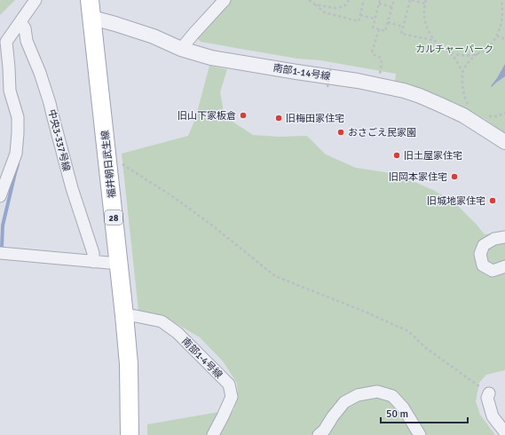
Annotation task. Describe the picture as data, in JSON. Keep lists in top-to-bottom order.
{
  "streets": {
    "main road": ["福井朝日武生線", "28"],
    "street": ["南部1-14号線", "中央3-337号線", "南部1-4号線"]
  },
  "crossings": [
    ["南部1-14号線", "福井朝日武生線"],
    ["福井朝日武生線", "南部1-4号線"]
  ],
  "parks": ["カルチャーパーク"],
  "places": [
    "旧山下家板倉",
    "旧梅田家住宅",
    "おさごえ民家園",
    "旧土屋家住宅",
    "旧岡本家住宅",
    "旧城地家住宅"
  ],
  "scale_bar": "50 m"
}
